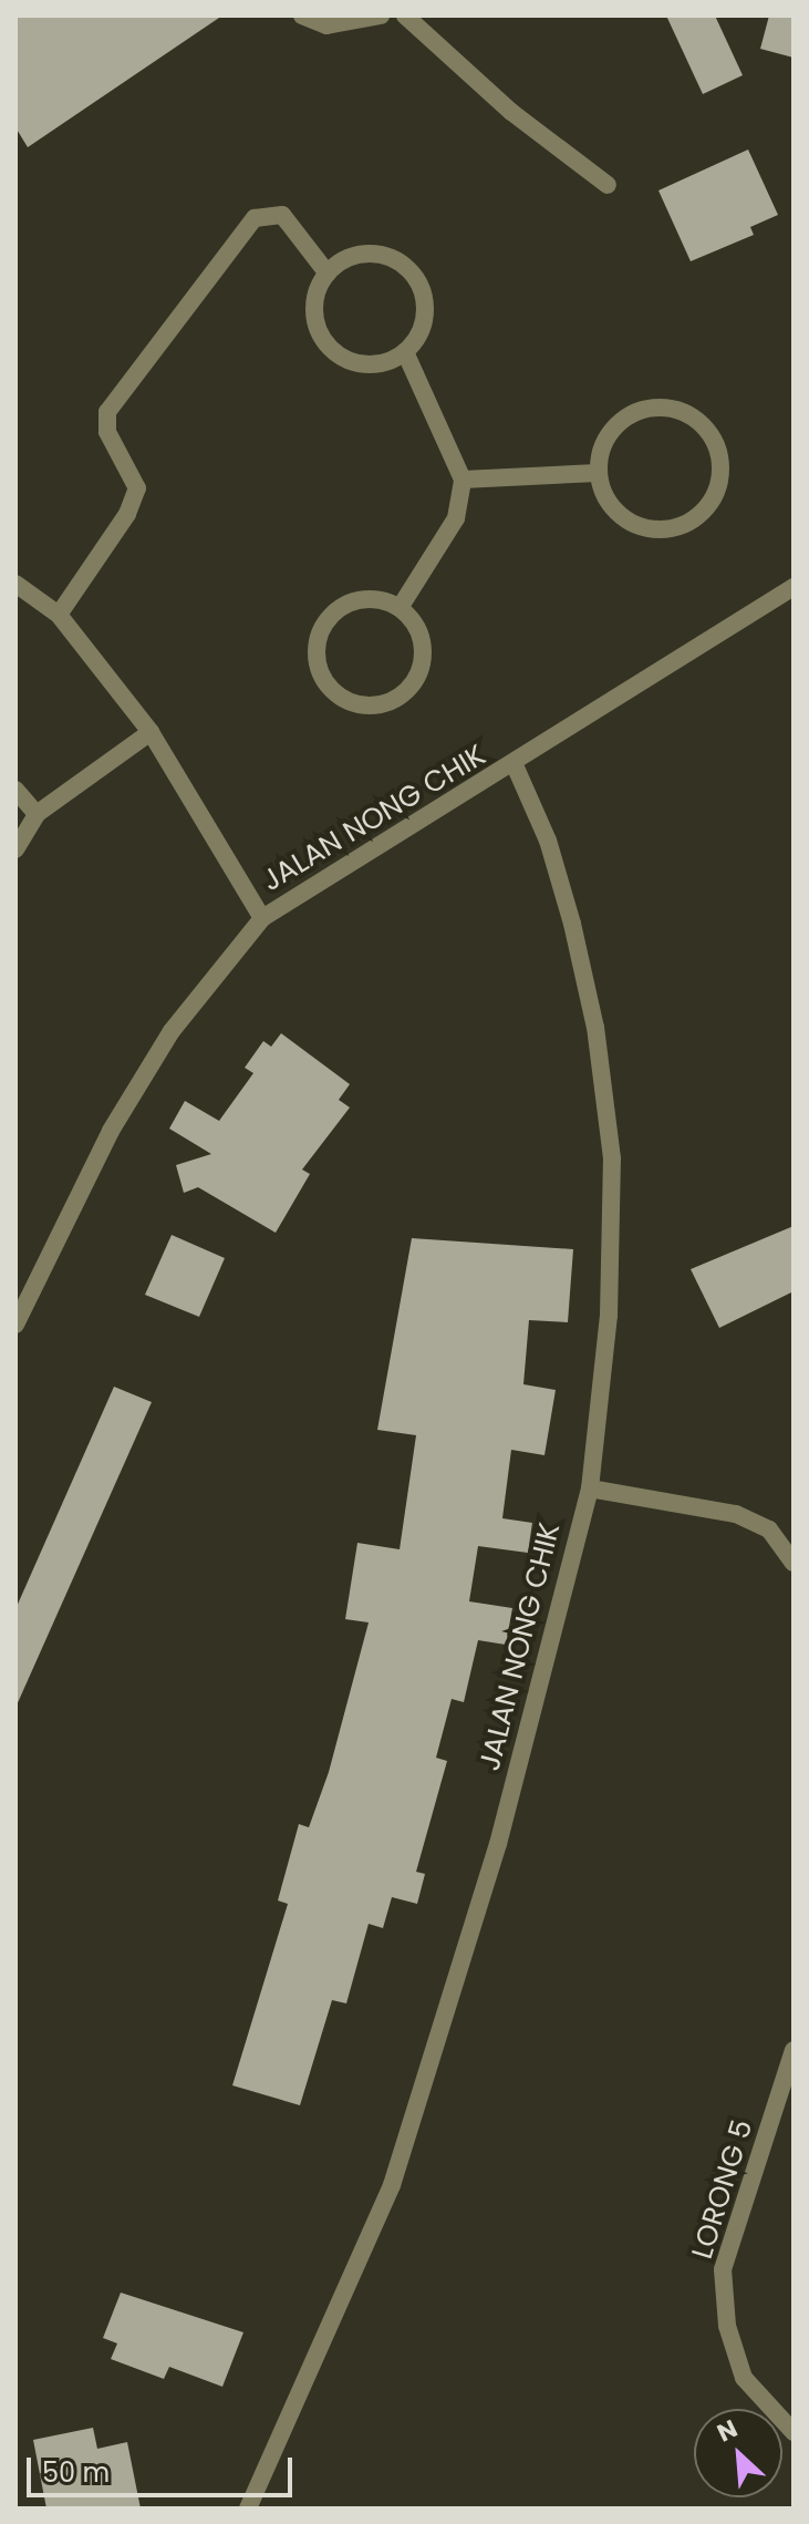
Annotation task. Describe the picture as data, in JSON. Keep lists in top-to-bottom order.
{
  "streets": {
    "street": ["JALAN NONG CHIK", "LORONG 5"]
  },
  "scale_bar": "50 m",
  "north": "top left"
}
